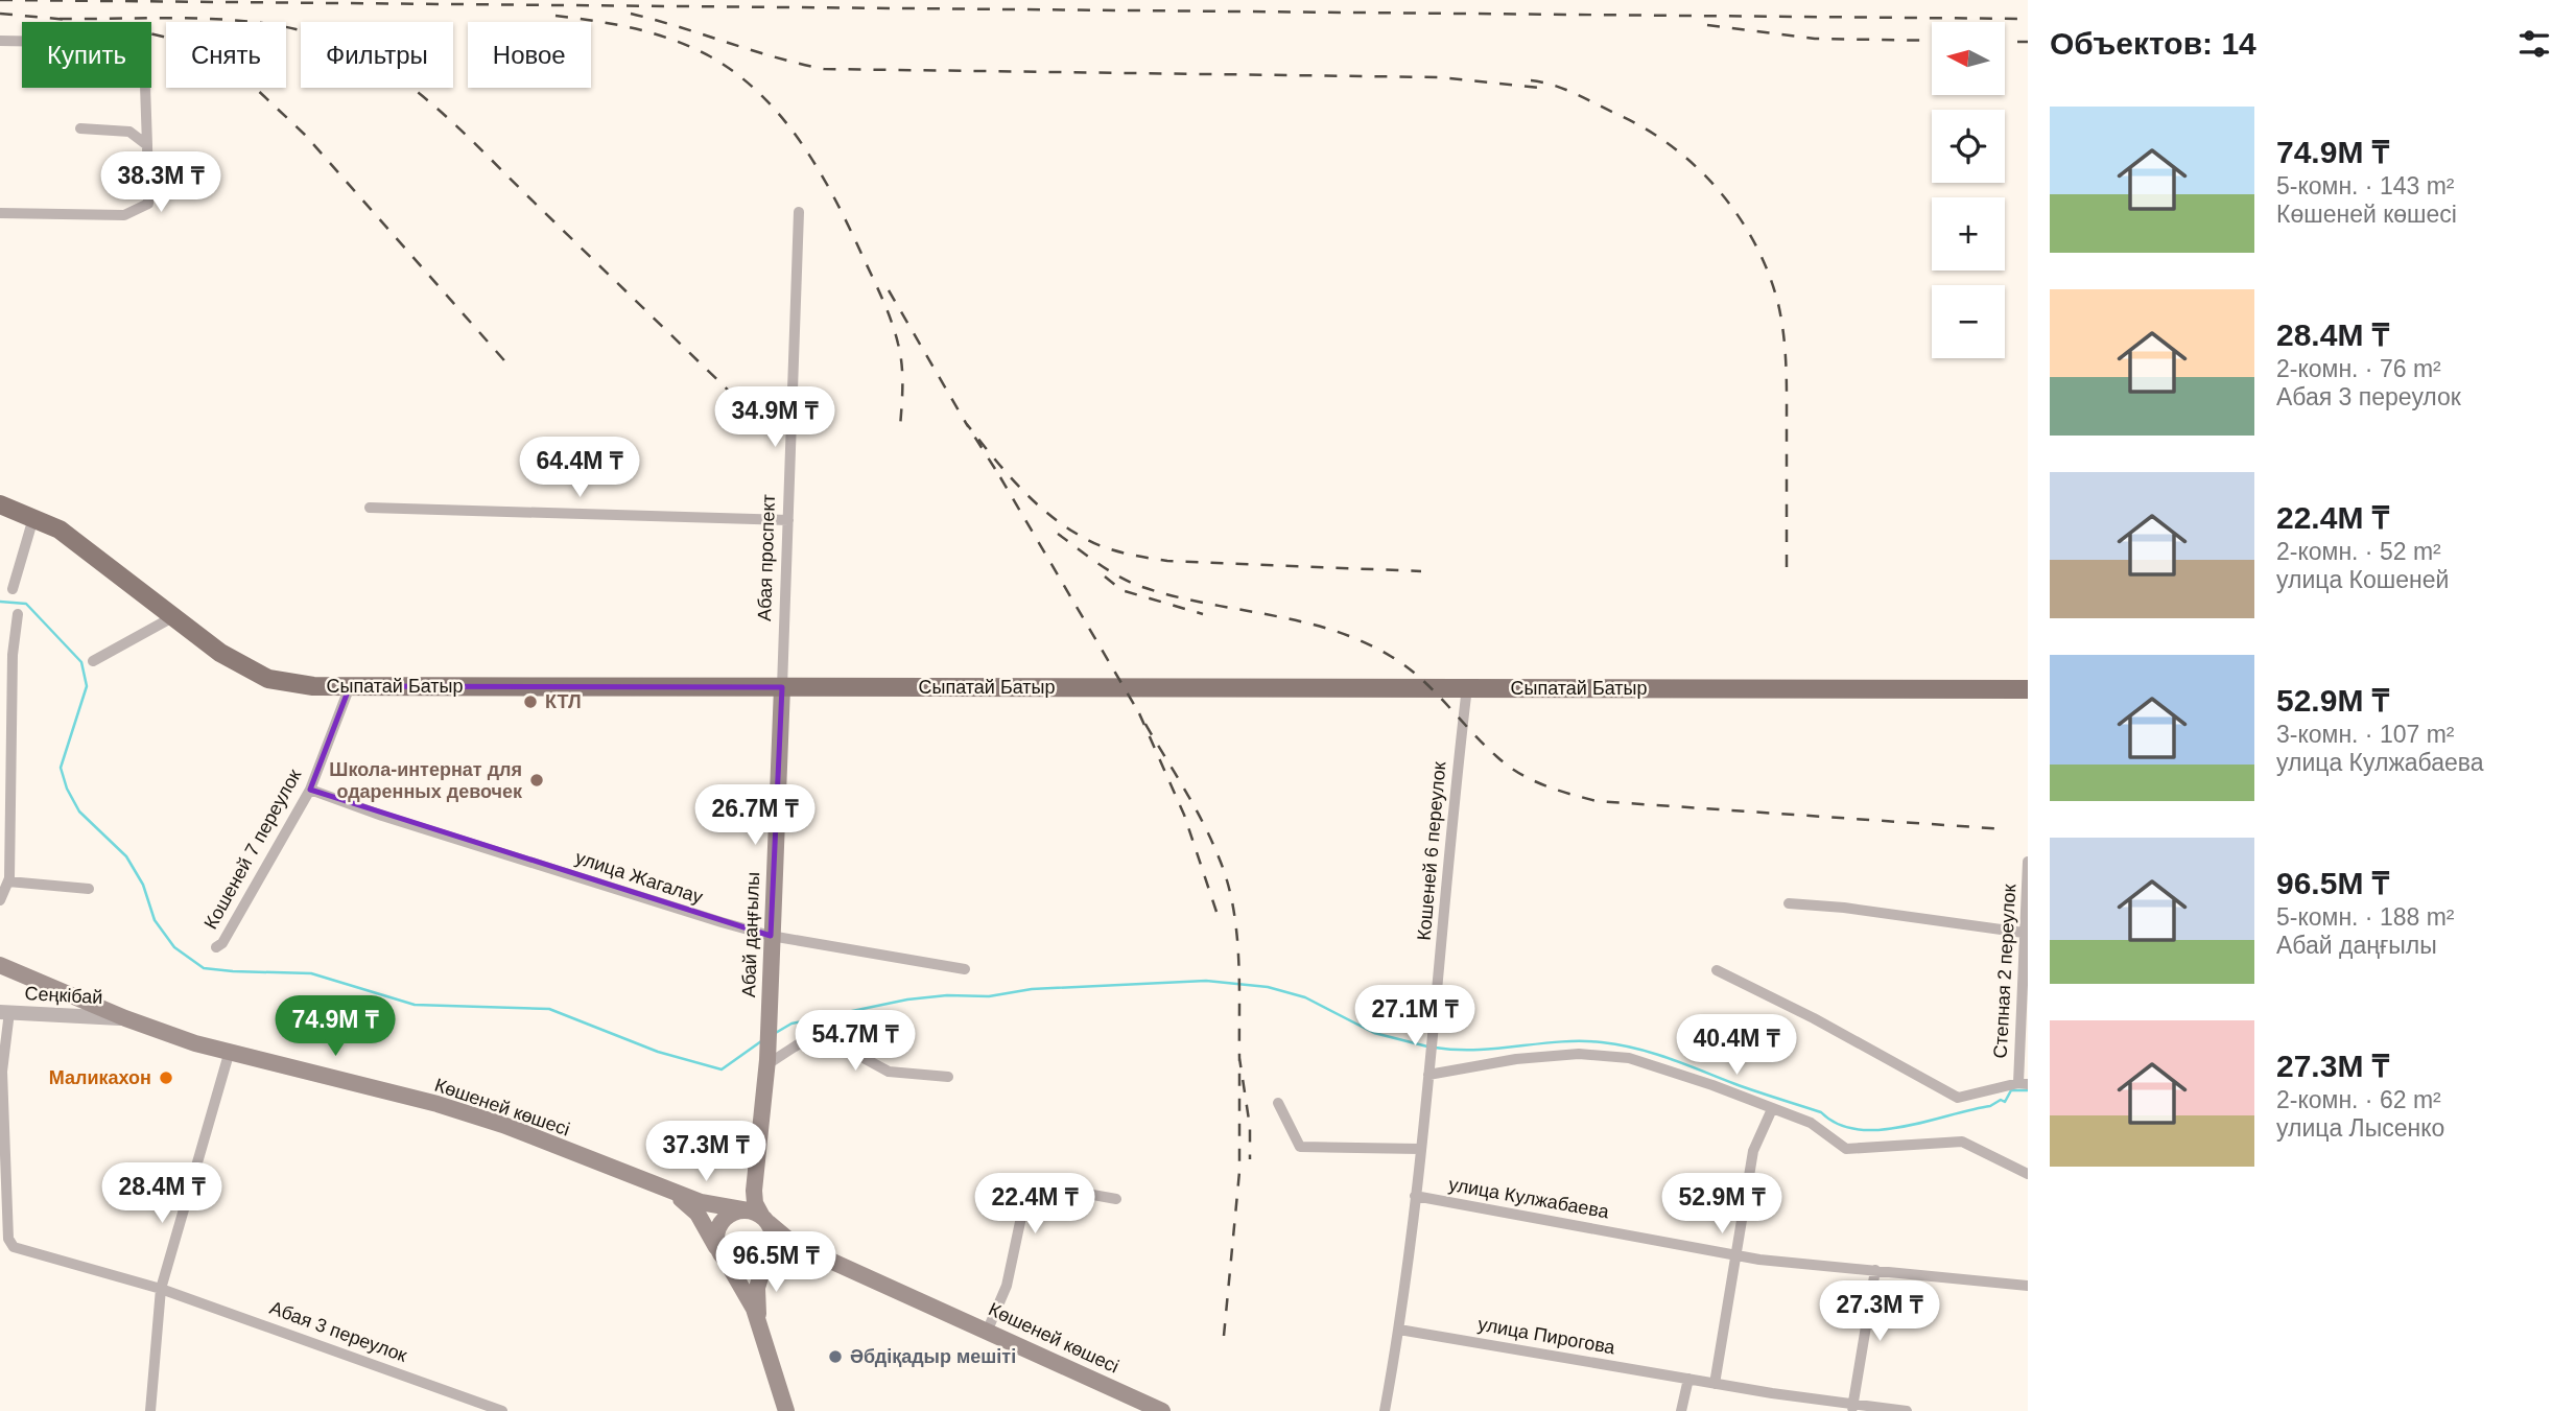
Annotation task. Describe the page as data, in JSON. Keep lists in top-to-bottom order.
{
  "streets": {
    "main road": ["Сыпатай Батыр", "Абай даңғылы", "Көшеней көшесі"],
    "street": [
      "Абая проспект",
      "Кошеней 7 переулок",
      "Кошеней 6 переулок",
      "улица Жагалау",
      "Степная 2 переулок",
      "Сеңкібай",
      "улица Кулжабаева",
      "Абая 3 переулок",
      "улица Пирогова"
    ]
  },
  "crossings": [
    ["Абая проспект", "Сыпатай Батыр"],
    ["Абая проспект", "Абай даңғылы"],
    ["Сыпатай Батыр", "Кошеней 7 переулок"],
    ["Сыпатай Батыр", "Кошеней 6 переулок"],
    ["Сыпатай Батыр", "Абай даңғылы"],
    ["Кошеней 7 переулок", "улица Жагалау"],
    ["Кошеней 6 переулок", "улица Кулжабаева"],
    ["Кошеней 6 переулок", "улица Пирогова"],
    ["улица Жагалау", "Абай даңғылы"],
    ["Сеңкібай", "Көшеней көшесі"],
    ["Сеңкібай", "Абая 3 переулок"]
  ],
  "places": [
    "КТЛ",
    "Школа-интернат для одаренных девочек",
    "Маликахон",
    "Әбдіқадыр мешіті"
  ],
  "north": "left",
  "page": {
    "heading": "Объектов: 14",
    "map_buttons": ["+", "−"],
    "chip": [
      "Купить",
      "Снять",
      "Фильтры",
      "Новое"
    ],
    "list": [
      {
        "name": "74.9M ₸",
        "note": "5-комн. · 143 m² · Көшеней көшесі"
      },
      {
        "name": "28.4M ₸",
        "note": "2-комн. · 76 m² · Абая 3 переулок"
      },
      {
        "name": "22.4M ₸",
        "note": "2-комн. · 52 m² · улица Кошеней"
      },
      {
        "name": "52.9M ₸",
        "note": "3-комн. · 107 m² · улица Кулжабаева"
      },
      {
        "name": "96.5M ₸",
        "note": "5-комн. · 188 m² · Абай даңғылы"
      },
      {
        "name": "27.3M ₸",
        "note": "2-комн. · 62 m² · улица Лысенко"
      }
    ],
    "price": [
      "38.3M ₸",
      "34.9M ₸",
      "64.4M ₸",
      "26.7M ₸",
      "27.1M ₸",
      "74.9M ₸",
      "54.7M ₸",
      "40.4M ₸",
      "37.3M ₸",
      "28.4M ₸",
      "22.4M ₸",
      "52.9M ₸",
      "96.5M ₸",
      "27.3M ₸"
    ]
  }
}
